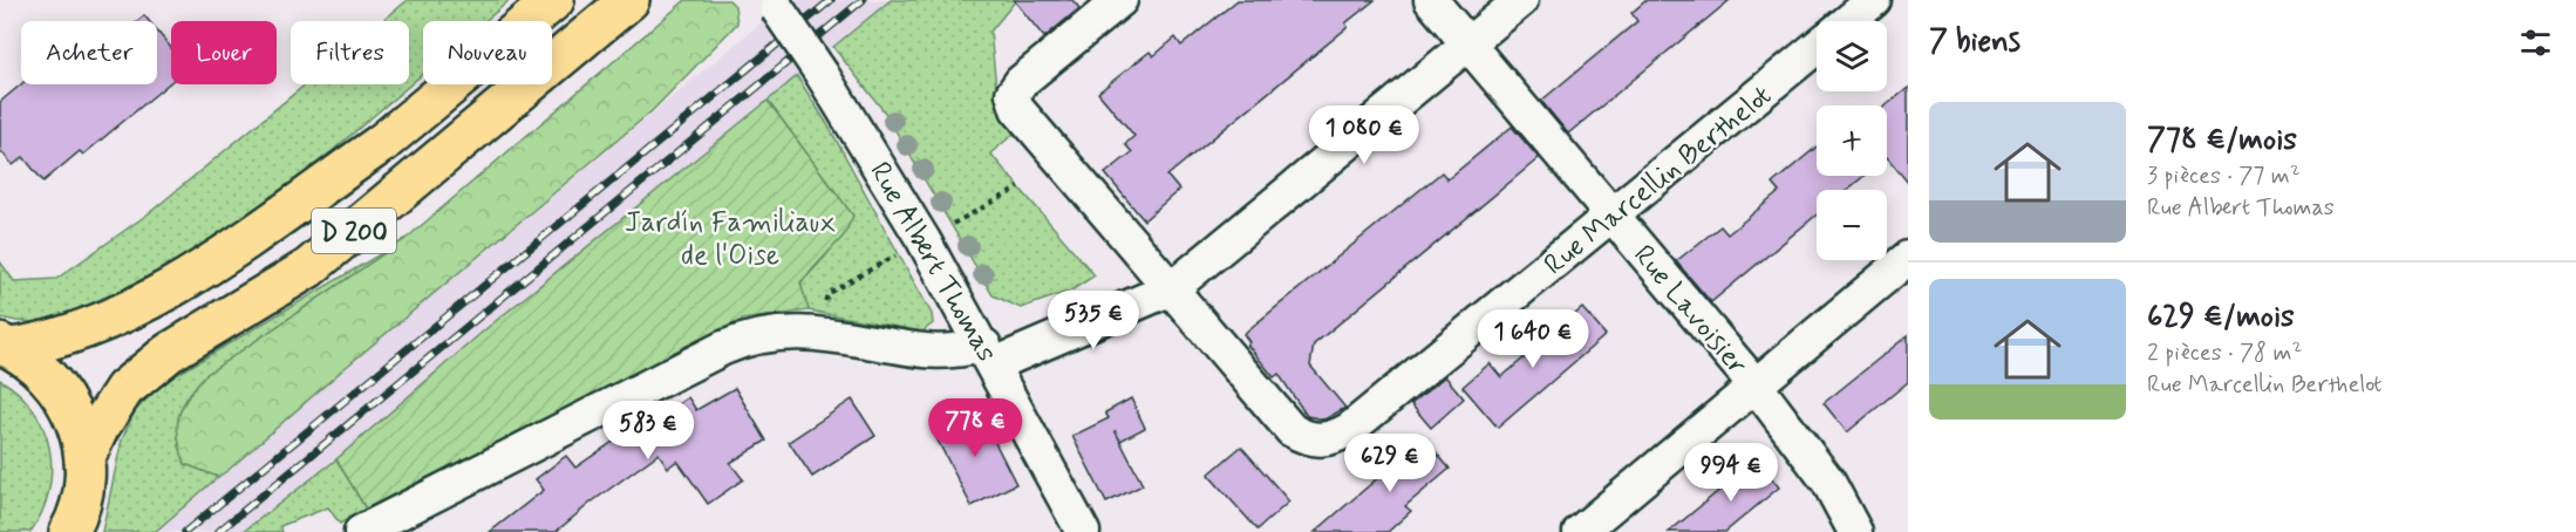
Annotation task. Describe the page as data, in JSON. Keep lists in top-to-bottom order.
{
  "streets": {
    "main road": ["D 200"],
    "street": ["Rue Marcellin Berthelot", "Rue Albert Thomas", "Rue Lavoisier"]
  },
  "crossings": [
    ["Rue Marcellin Berthelot", "Rue Lavoisier"]
  ],
  "parks": ["Jardín Familiaux de l'Oise"],
  "page": {
    "heading": "7 biens",
    "map_buttons": ["+", "−"],
    "chip": [
      "Acheter",
      "Louer",
      "Filtres",
      "Nouveau"
    ],
    "list": [
      {
        "name": "778 €/mois",
        "note": "3 pièces · 77 m² · Rue Albert Thomas"
      },
      {
        "name": "629 €/mois",
        "note": "2 pièces · 78 m² · Rue Marcellin Berthelot"
      }
    ],
    "price": [
      "1 080 €",
      "535 €",
      "1 640 €",
      "778 €",
      "583 €",
      "629 €",
      "994 €"
    ]
  }
}
